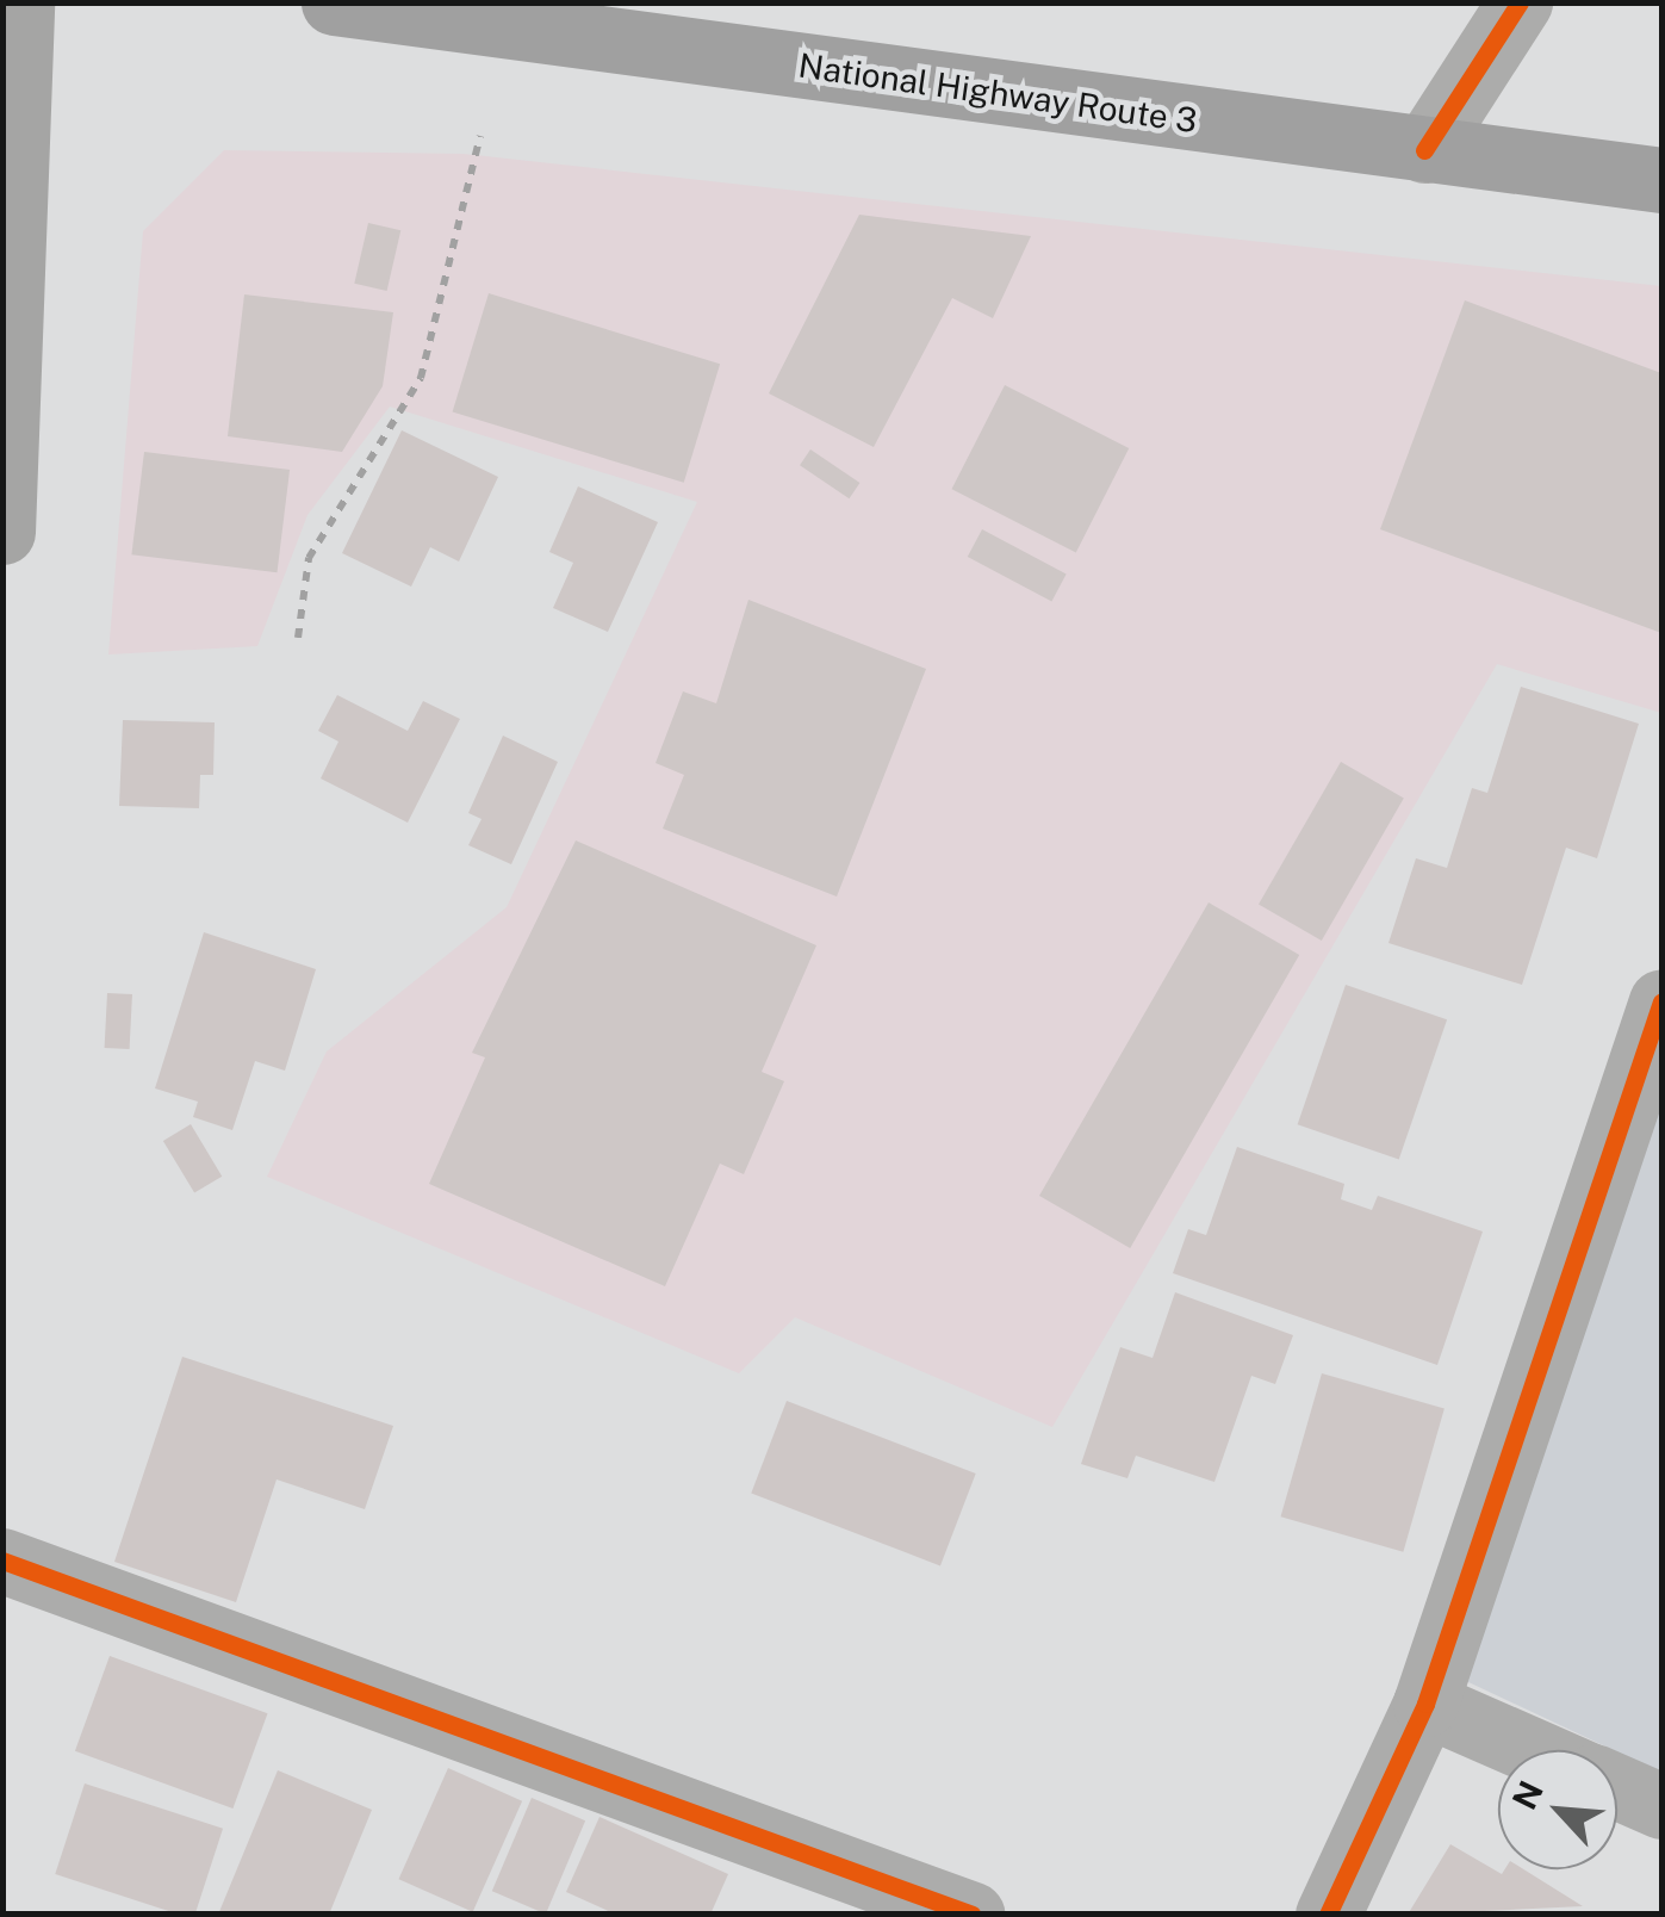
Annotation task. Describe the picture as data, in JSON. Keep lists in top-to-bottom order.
{
  "streets": {
    "highway": ["National Highway Route 3"]
  },
  "north": "top left"
}
